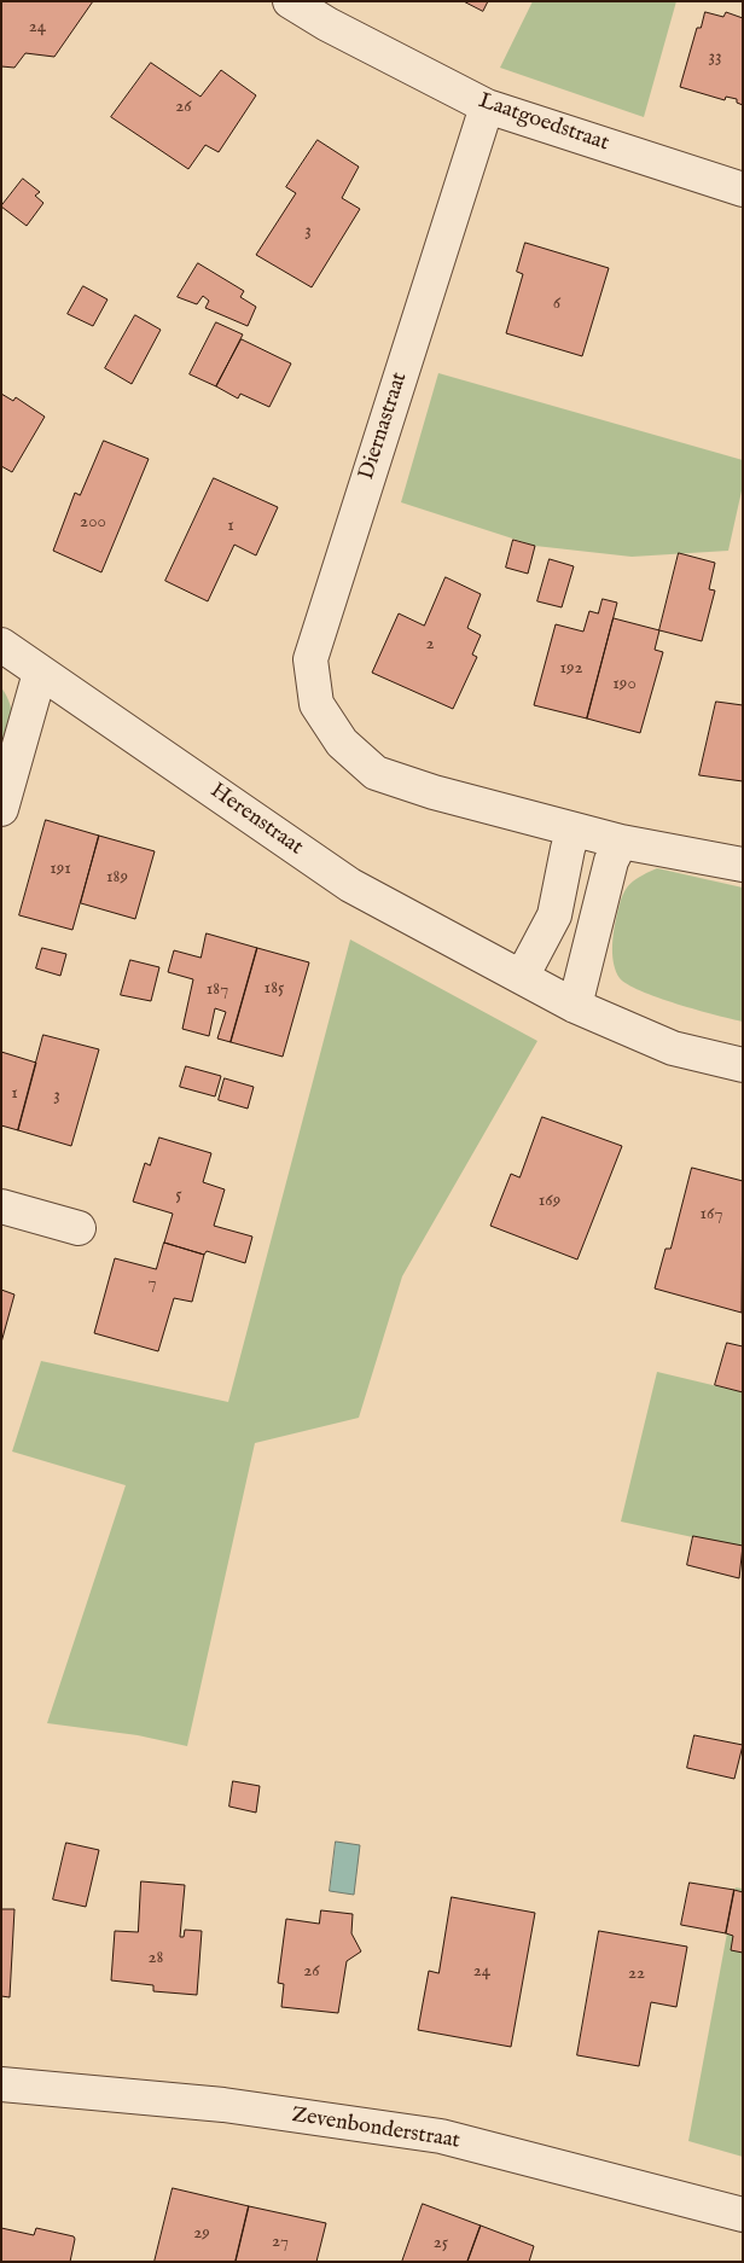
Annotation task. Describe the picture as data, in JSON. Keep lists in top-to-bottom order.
{
  "streets": {
    "street": [
      "Laatgoedstraat",
      "Diernastraat",
      "Herenstraat",
      "Zevenbonderstraat"
    ]
  },
  "crossings": [
    ["Laatgoedstraat", "Diernastraat"]
  ],
  "house_numbers": [
    "24",
    "33",
    "26",
    "3",
    "6",
    "200",
    "1",
    "2",
    "192",
    "190",
    "191",
    "189",
    "185",
    "187",
    "1",
    "3",
    "5",
    "169",
    "167",
    "7",
    "28",
    "26",
    "24",
    "22",
    "29",
    "27",
    "25"
  ]
}
